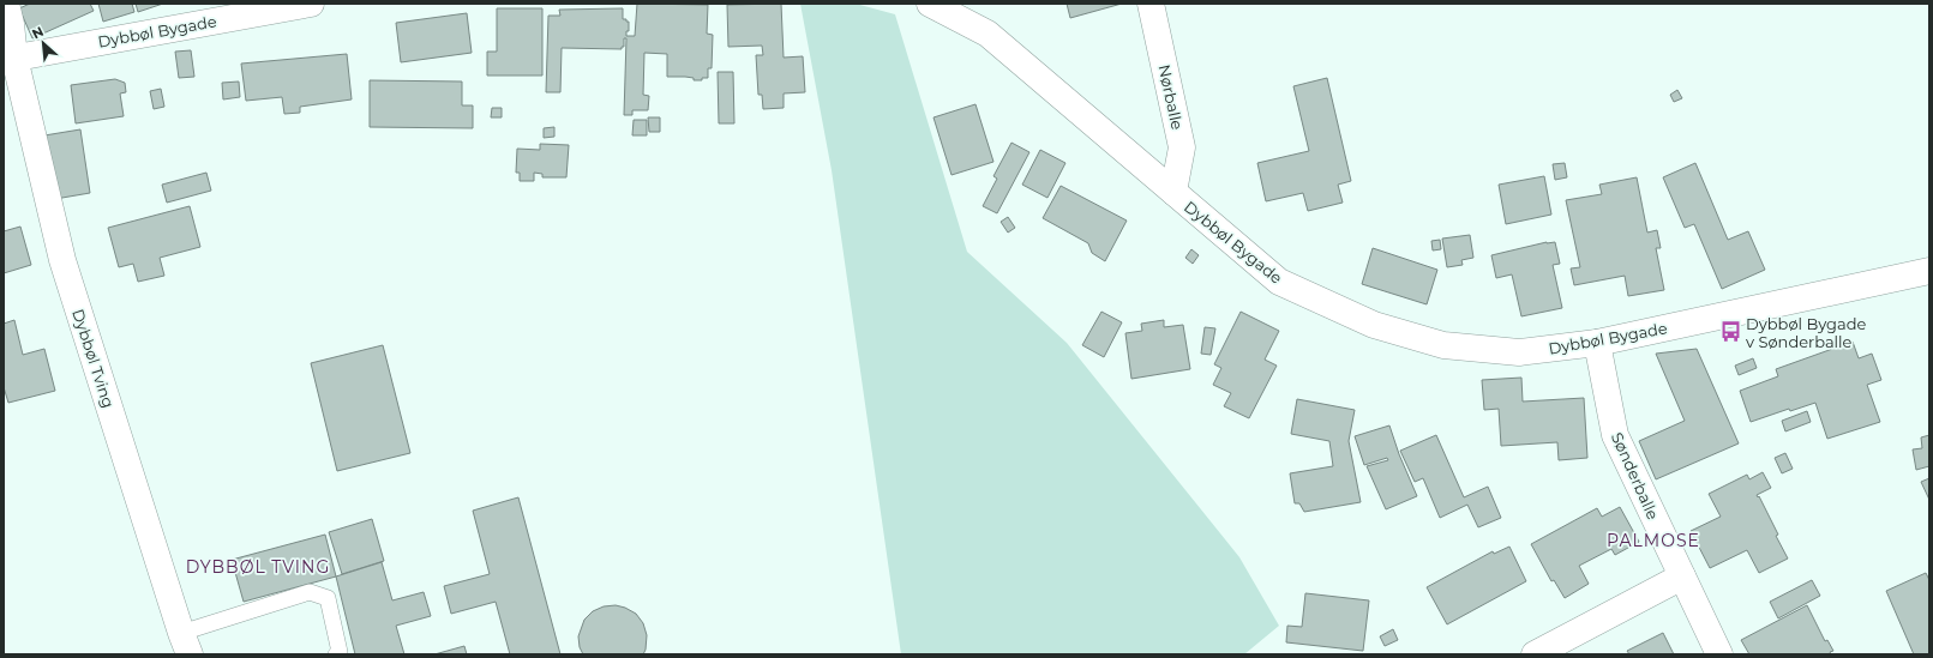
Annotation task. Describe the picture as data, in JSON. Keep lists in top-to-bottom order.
{
  "streets": {
    "street": [
      "Dybbøl Bygade",
      "Nørballe",
      "Dybbøl Tving",
      "Sønderballe"
    ]
  },
  "crossings": [
    ["Dybbøl Bygade", "Nørballe"],
    ["Dybbøl Bygade", "Dybbøl Tving"],
    ["Dybbøl Bygade", "Sønderballe"]
  ],
  "districts": ["PALMOSE", "DYBBØL TVING"],
  "places": {
    "bus stop": ["Dybbøl Bygade v Sønderballe"]
  },
  "north": "top left"
}
